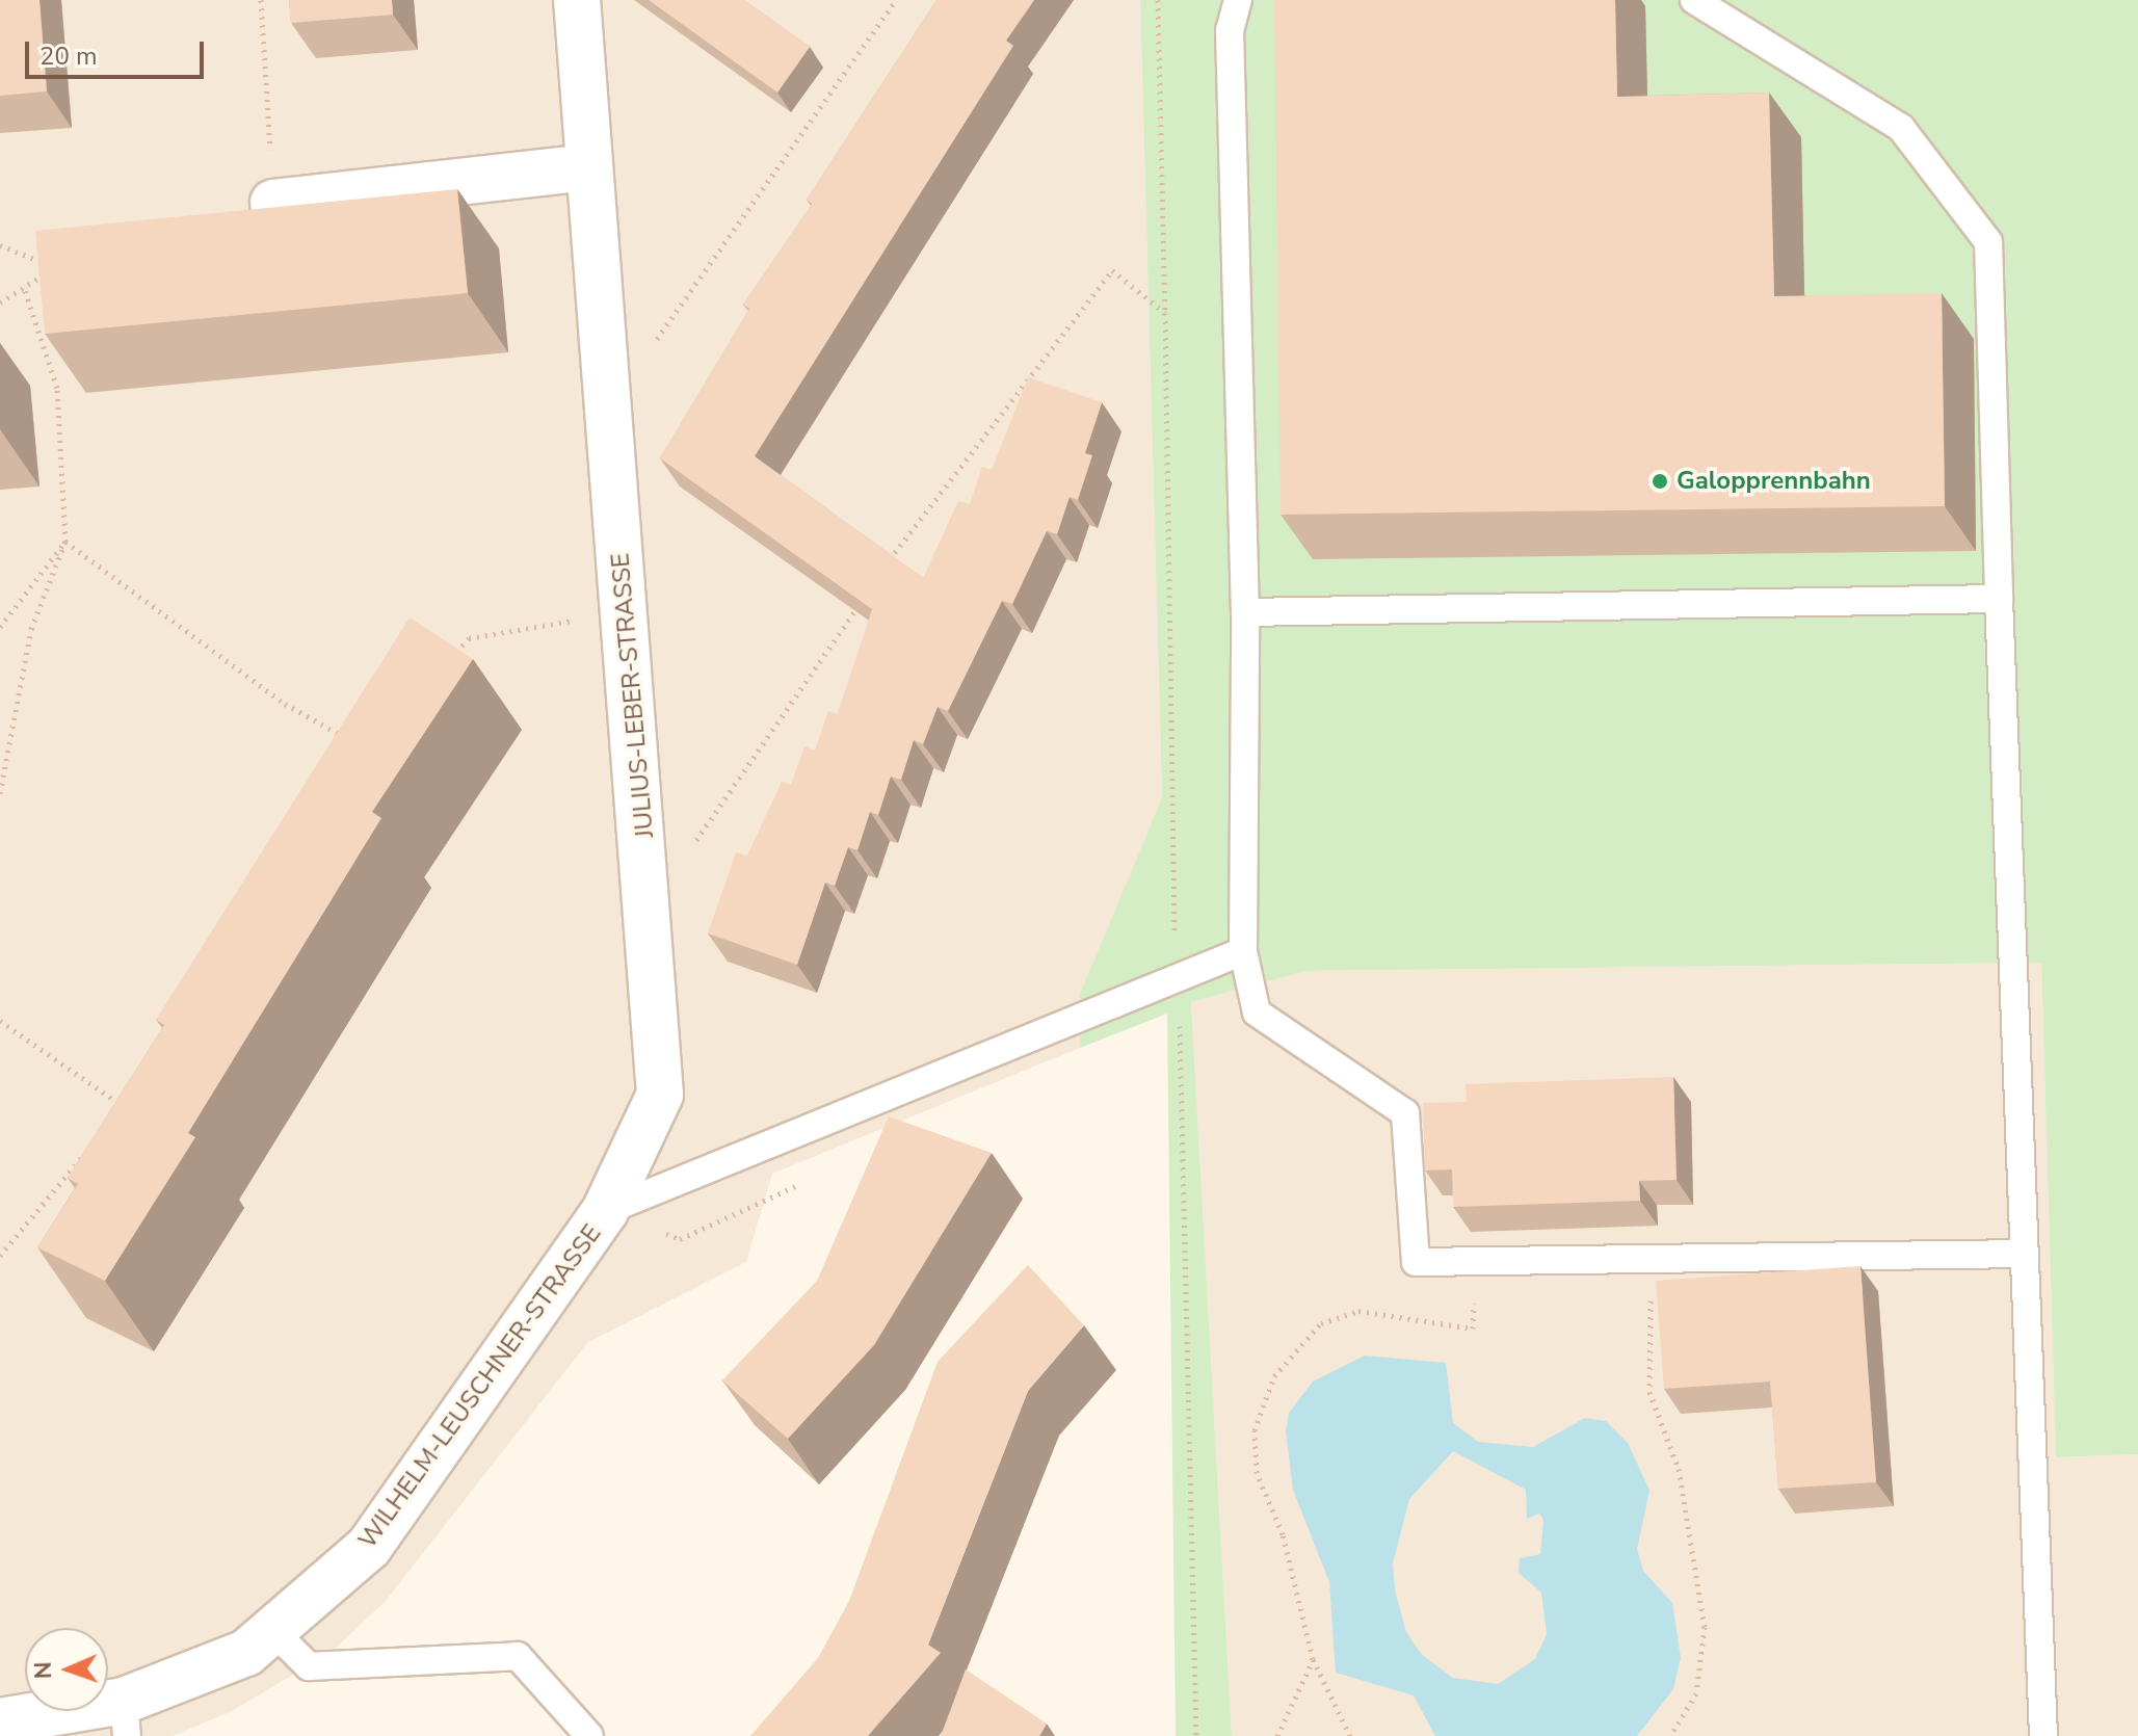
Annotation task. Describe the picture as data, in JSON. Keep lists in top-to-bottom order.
{
  "streets": {
    "street": ["JULIUS-LEBER-STRASSE", "WILHELM-LEUSCHNER-STRASSE"]
  },
  "crossings": [
    ["JULIUS-LEBER-STRASSE", "WILHELM-LEUSCHNER-STRASSE"]
  ],
  "places": ["Galopprennbahn"],
  "scale_bar": "20 m",
  "north": "left"
}
